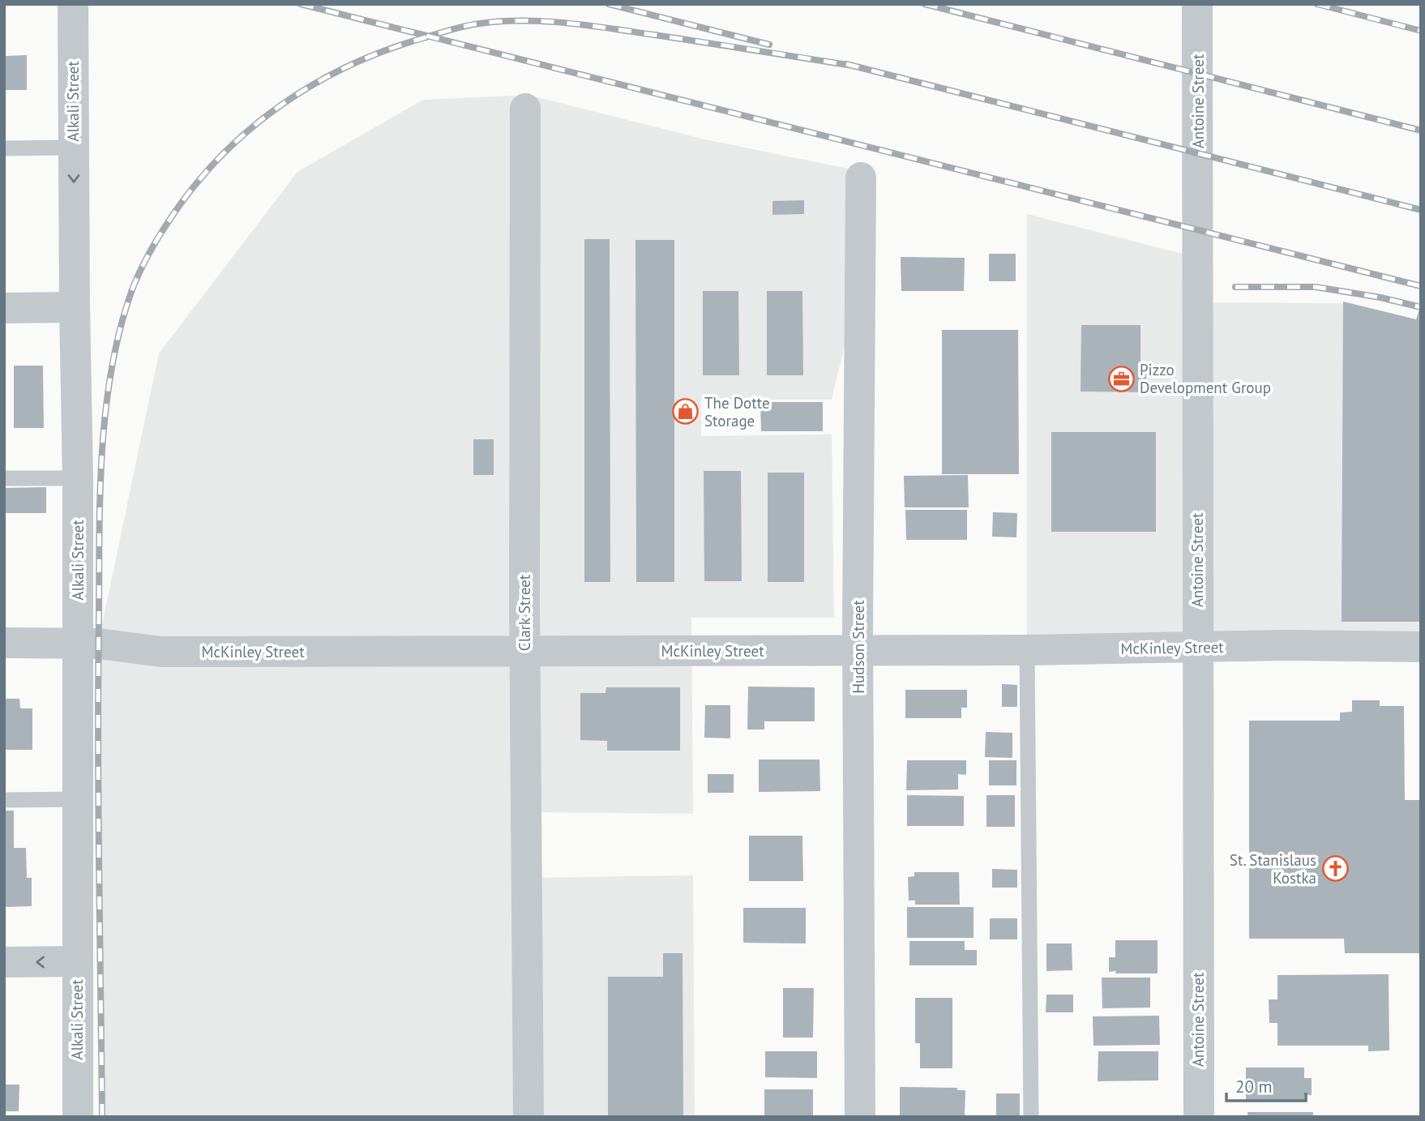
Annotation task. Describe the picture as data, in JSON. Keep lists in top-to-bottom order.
{
  "streets": {
    "street": [
      "Alkali Street",
      "Antoine Street",
      "Clark Street",
      "Hudson Street",
      "McKinley Street"
    ]
  },
  "crossings": [
    ["Alkali Street", "McKinley Street"],
    ["Antoine Street", "McKinley Street"],
    ["Clark Street", "McKinley Street"],
    ["Hudson Street", "McKinley Street"]
  ],
  "places": {
    "office": ["Pizzo Development Group"],
    "shop": ["The Dotte Storage"],
    "church": ["St. Stanislaus Kostka"]
  },
  "scale_bar": "20 m"
}
